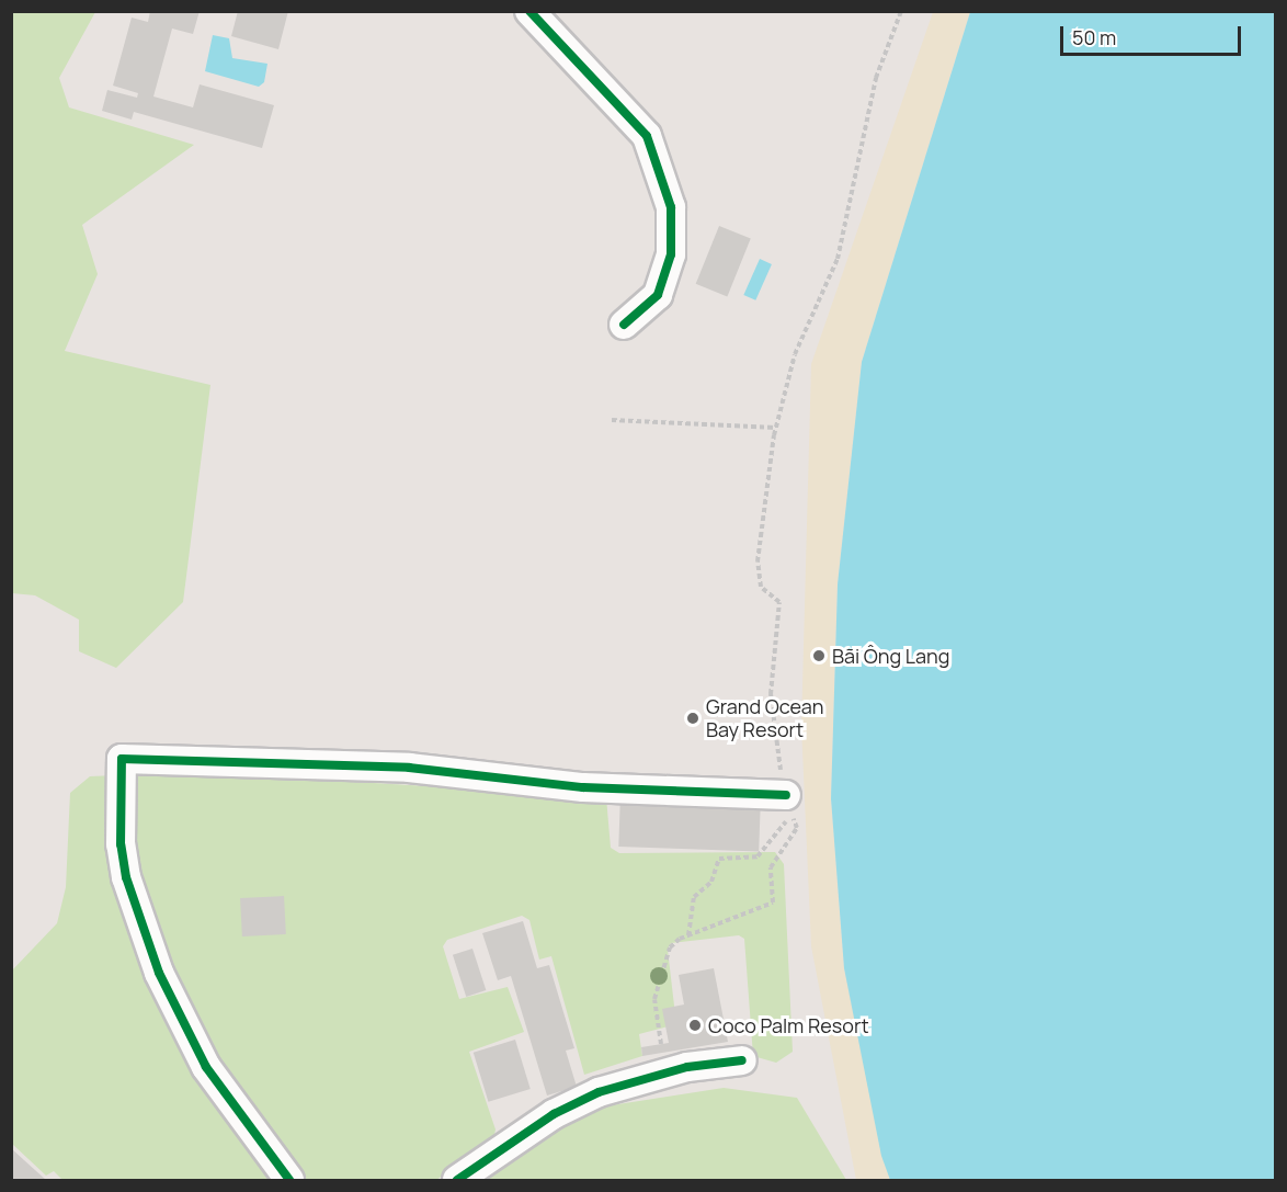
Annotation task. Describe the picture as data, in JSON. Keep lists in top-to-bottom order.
{
  "places": ["Bãi Ông Lang", "Grand Ocean Bay Resort", "Coco Palm Resort"],
  "scale_bar": "50 m"
}
